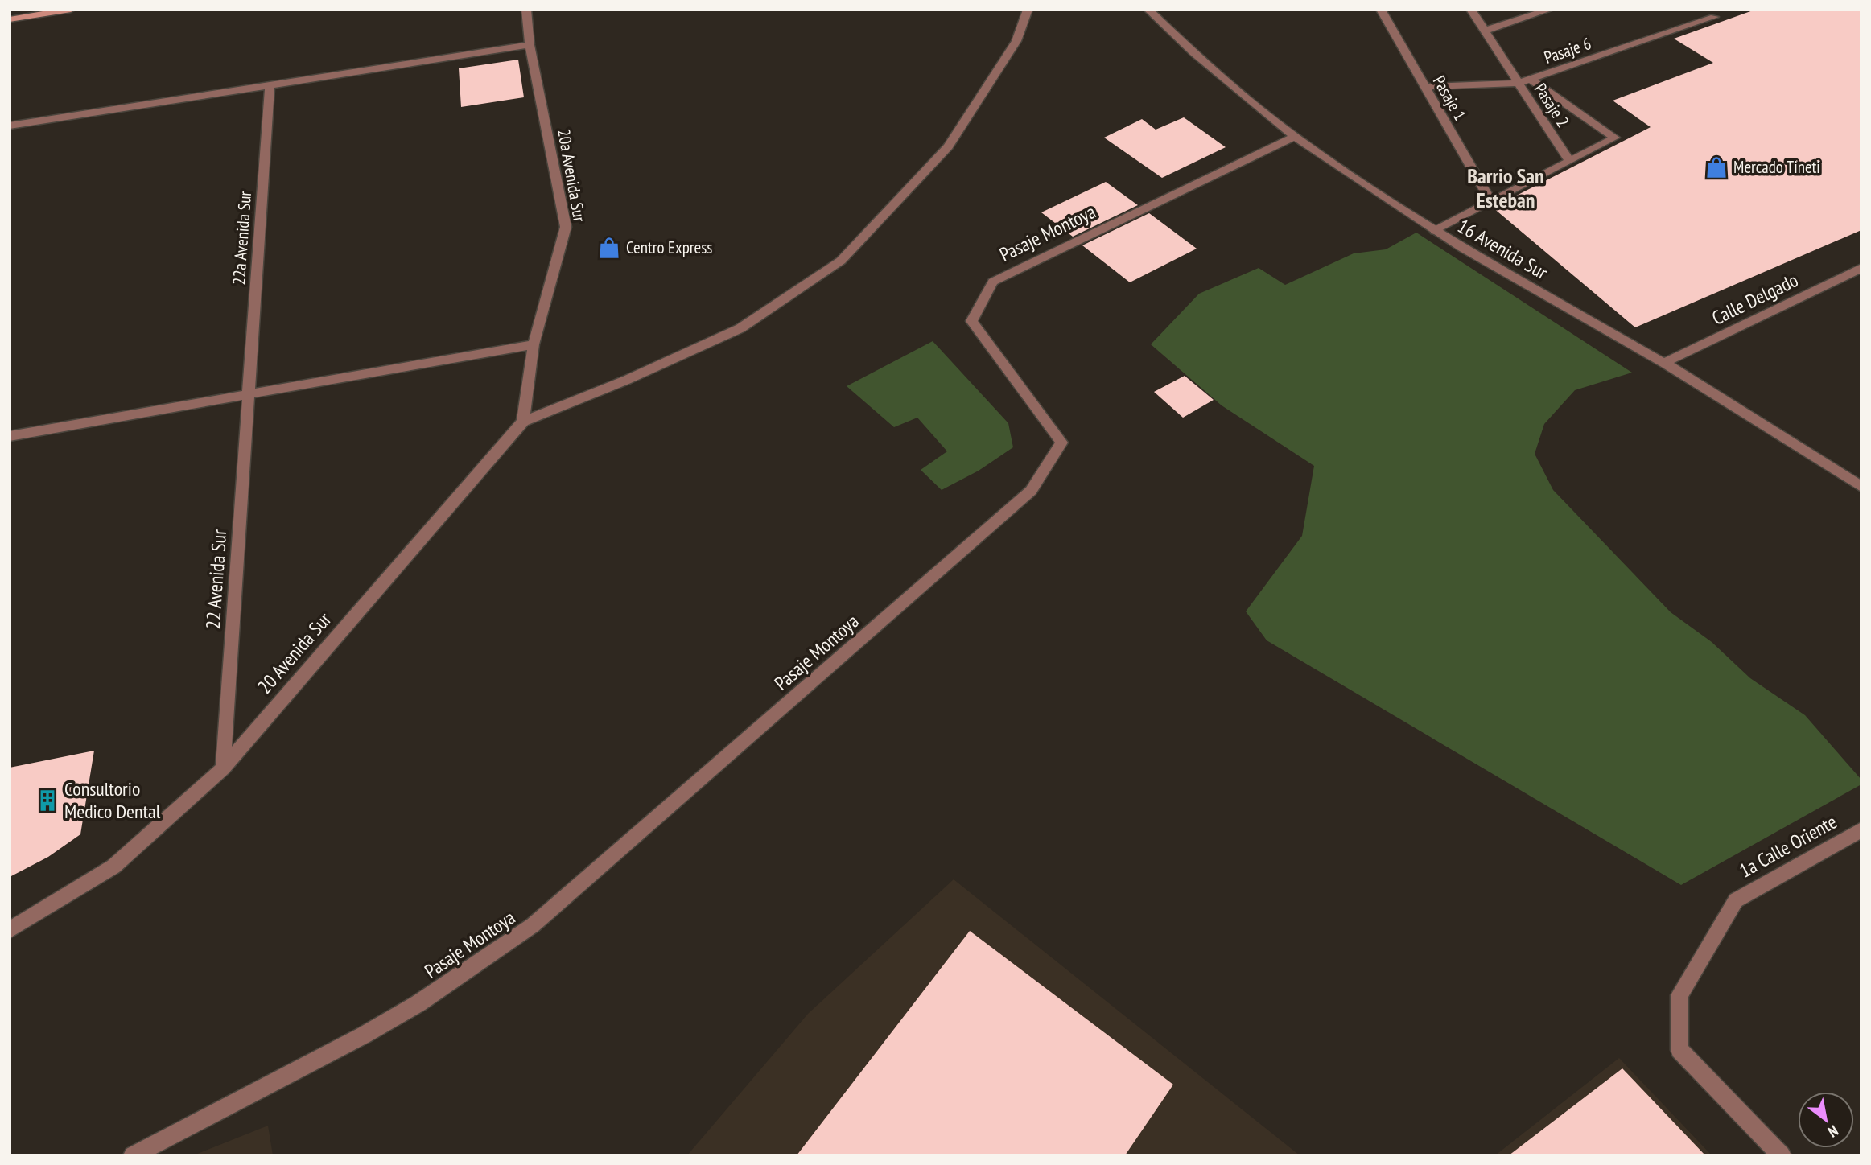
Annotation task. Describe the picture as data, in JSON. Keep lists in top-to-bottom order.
{
  "streets": {
    "street": [
      "Pasaje 6",
      "Pasaje 1",
      "Pasaje 2",
      "20a Avenida Sur",
      "Pasaje Montoya",
      "22a Avenida Sur",
      "16 Avenida Sur",
      "Calle Delgado",
      "22 Avenida Sur",
      "20 Avenida Sur",
      "1a Calle Oriente"
    ]
  },
  "crossings": [
    ["Pasaje 6", "Pasaje 1"],
    ["Pasaje 6", "Pasaje 2"],
    ["Pasaje Montoya", "16 Avenida Sur"],
    ["22a Avenida Sur", "22 Avenida Sur"],
    ["16 Avenida Sur", "Calle Delgado"],
    ["22 Avenida Sur", "20 Avenida Sur"]
  ],
  "districts": ["Barrio San Esteban"],
  "places": {
    "shop": ["Mercado Tineti", "Centro Express"],
    "building": ["Consultorio Medico Dental"]
  },
  "north": "bottom right"
}
